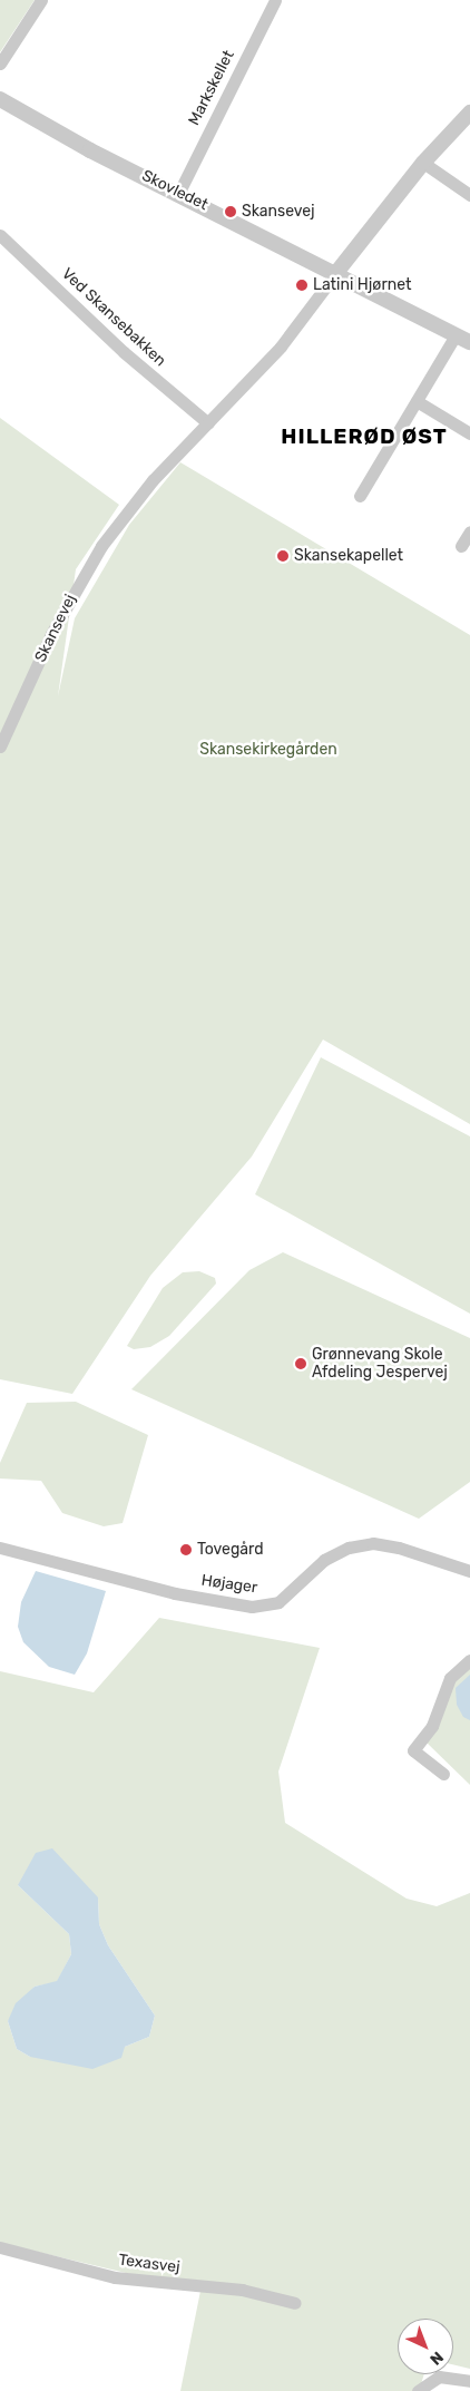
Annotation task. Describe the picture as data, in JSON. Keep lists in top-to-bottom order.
{
  "streets": {
    "street": [
      "Markskellet",
      "Skovledet",
      "Ved Skansebakken",
      "Skansevej",
      "Højager",
      "Texasvej"
    ]
  },
  "crossings": [
    ["Markskellet", "Skovledet"],
    ["Skovledet", "Skansevej"],
    ["Ved Skansebakken", "Skansevej"]
  ],
  "districts": ["HILLERØD ØST"],
  "parks": ["Skansekirkegården"],
  "places": [
    "Skansevej",
    "Latini Hjørnet",
    "Skansekapellet",
    "Grønnevang Skole Afdeling Jespervej",
    "Tovegård"
  ],
  "north": "bottom right"
}
